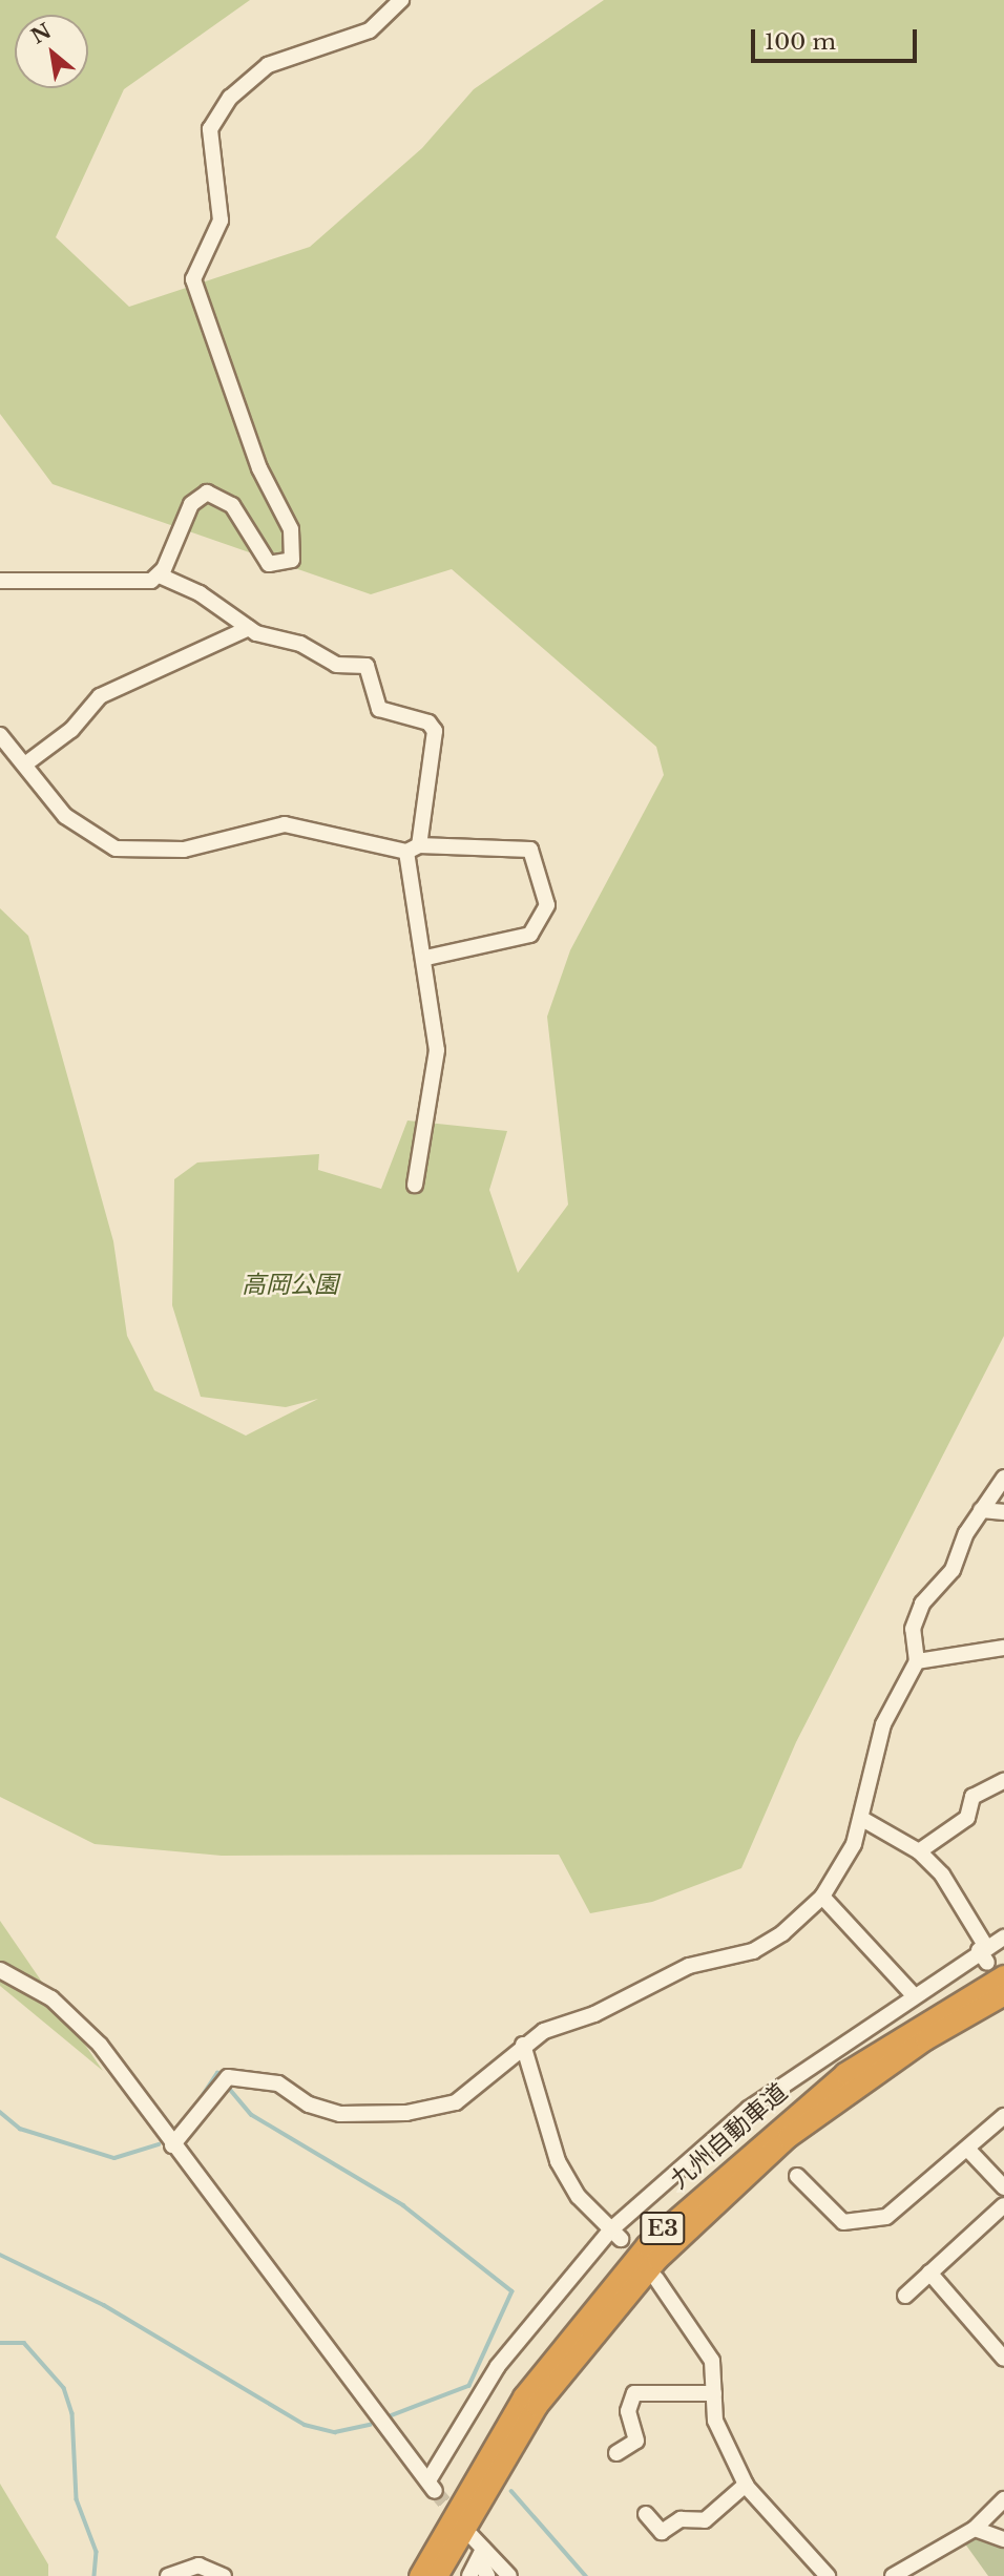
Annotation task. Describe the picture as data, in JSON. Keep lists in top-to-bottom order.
{
  "streets": {
    "highway": ["九州自動車道", "E3"]
  },
  "parks": ["高岡公園"],
  "scale_bar": "100 m",
  "north": "top left"
}
